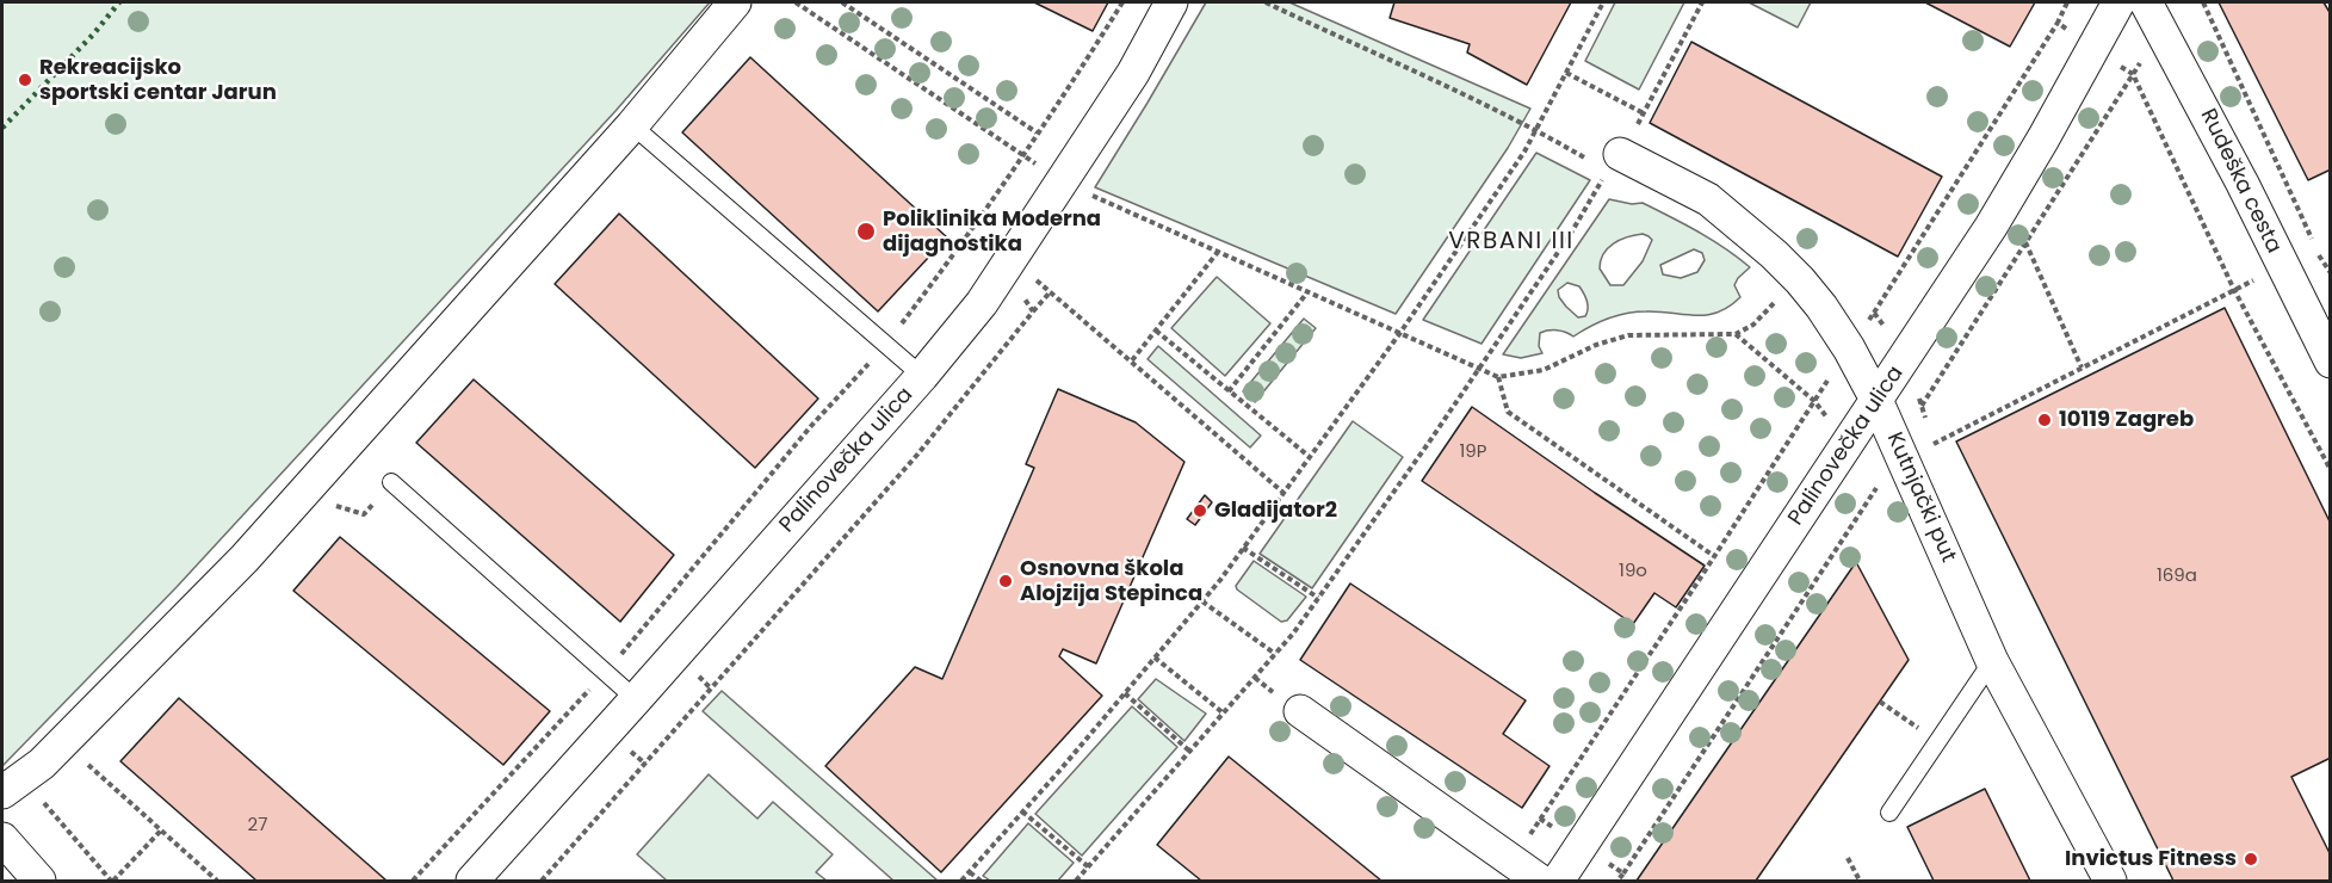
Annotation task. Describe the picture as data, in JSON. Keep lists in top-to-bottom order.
{
  "streets": {
    "street": ["Rudeška cesta", "Palinovečka ulica", "Kutnjački put"]
  },
  "crossings": [
    ["Palinovečka ulica", "Kutnjački put"]
  ],
  "districts": ["VRBANI III"],
  "places": [
    "Rekreacijsko sportski centar Jarun",
    "Poliklinika Moderna dijagnostika",
    "10119 Zagreb",
    "Gladijator2",
    "Osnovna škola Alojzija Stepinca",
    "Invictus Fitness"
  ],
  "house_numbers": [
    "19P",
    "19o",
    "169a",
    "27"
  ]
}
